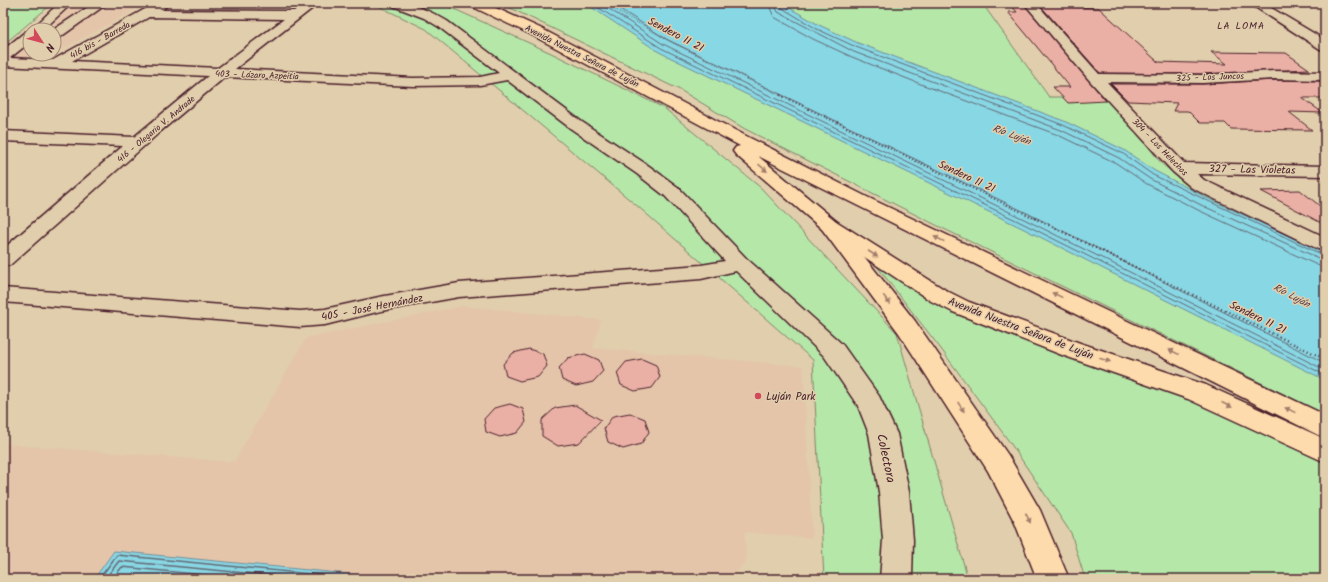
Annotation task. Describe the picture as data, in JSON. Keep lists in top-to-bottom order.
{
  "streets": {
    "main road": ["Avenida Nuestra Señora de Luján"],
    "street": [
      "416 bis - Barreda",
      "403 - Lázaro Azpeitia",
      "325 - Los Juncos",
      "416 - Olegario V. Andrade",
      "304 - Los Helechos",
      "327 - Las Violetas",
      "405 - José Hernández",
      "Colectora"
    ],
    "path": ["Sendero 11 21"]
  },
  "crossings": [
    ["416 bis - Barreda", "403 - Lázaro Azpeitia"],
    ["403 - Lázaro Azpeitia", "416 - Olegario V. Andrade"],
    ["403 - Lázaro Azpeitia", "Colectora"],
    ["325 - Los Juncos", "304 - Los Helechos"],
    ["304 - Los Helechos", "327 - Las Violetas"],
    ["405 - José Hernández", "Colectora"]
  ],
  "districts": ["LA LOMA"],
  "water": ["Río Luján"],
  "places": ["Luján Park"],
  "north": "bottom right"
}
